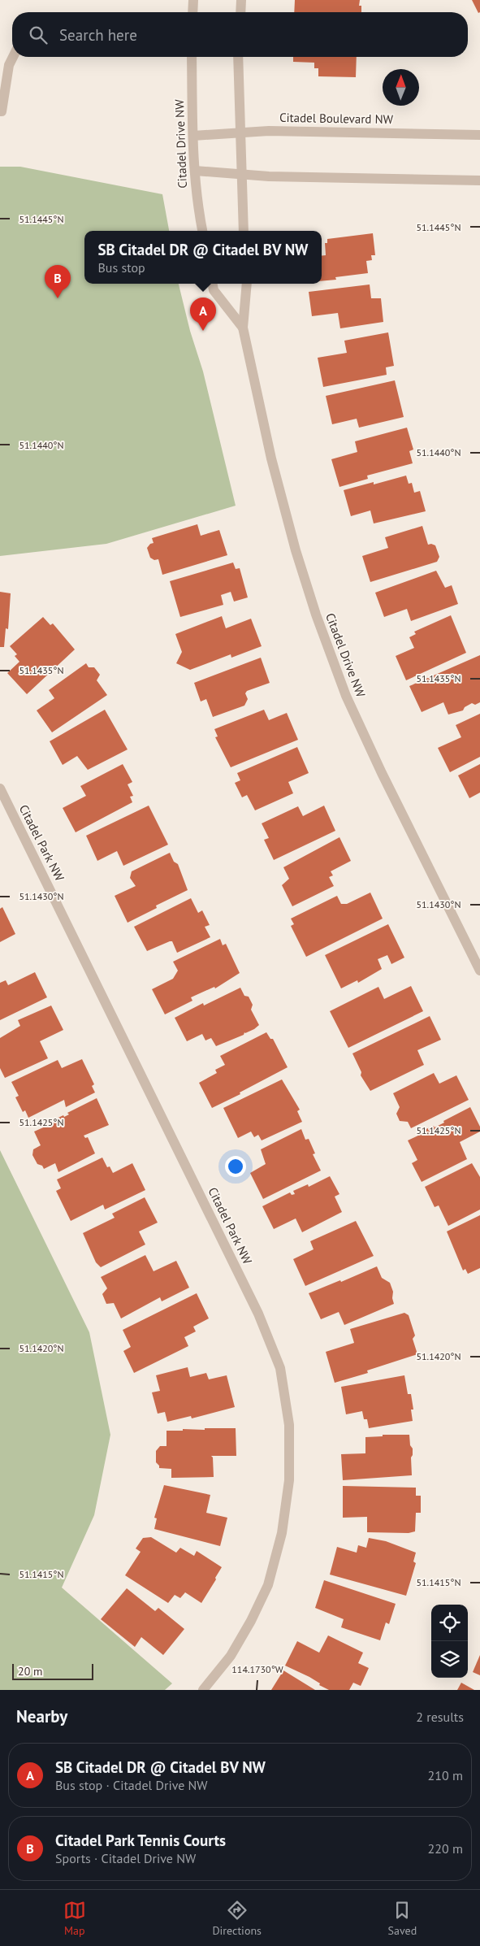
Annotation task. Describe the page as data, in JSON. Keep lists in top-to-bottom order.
{
  "streets": {
    "street": ["Citadel Boulevard NW", "Citadel Drive NW", "Citadel Park NW"]
  },
  "crossings": [
    ["Citadel Boulevard NW", "Citadel Drive NW"]
  ],
  "scale_bar": "20 m",
  "north": "top",
  "page": {
    "search": "Search here",
    "popup": ["SB Citadel DR @ Citadel BV NW", "Bus stop"],
    "pins": ["B", "A"],
    "scale": "20 m",
    "heading": ["Nearby", "2 results"],
    "list": [
      {
        "mark": "A",
        "name": "SB Citadel DR @ Citadel BV NW",
        "note": "Bus stop · Citadel Drive NW",
        "value": "210 m"
      },
      {
        "mark": "B",
        "name": "Citadel Park Tennis Courts",
        "note": "Sports · Citadel Drive NW",
        "value": "220 m"
      }
    ],
    "nav": ["Map", "Directions", "Saved"]
  },
  "coordinates": [
    "51.1445°N",
    "51.1440°N",
    "51.1435°N",
    "51.1430°N",
    "51.1425°N",
    "51.1420°N",
    "51.1415°N",
    "114.1730°W"
  ]
}
